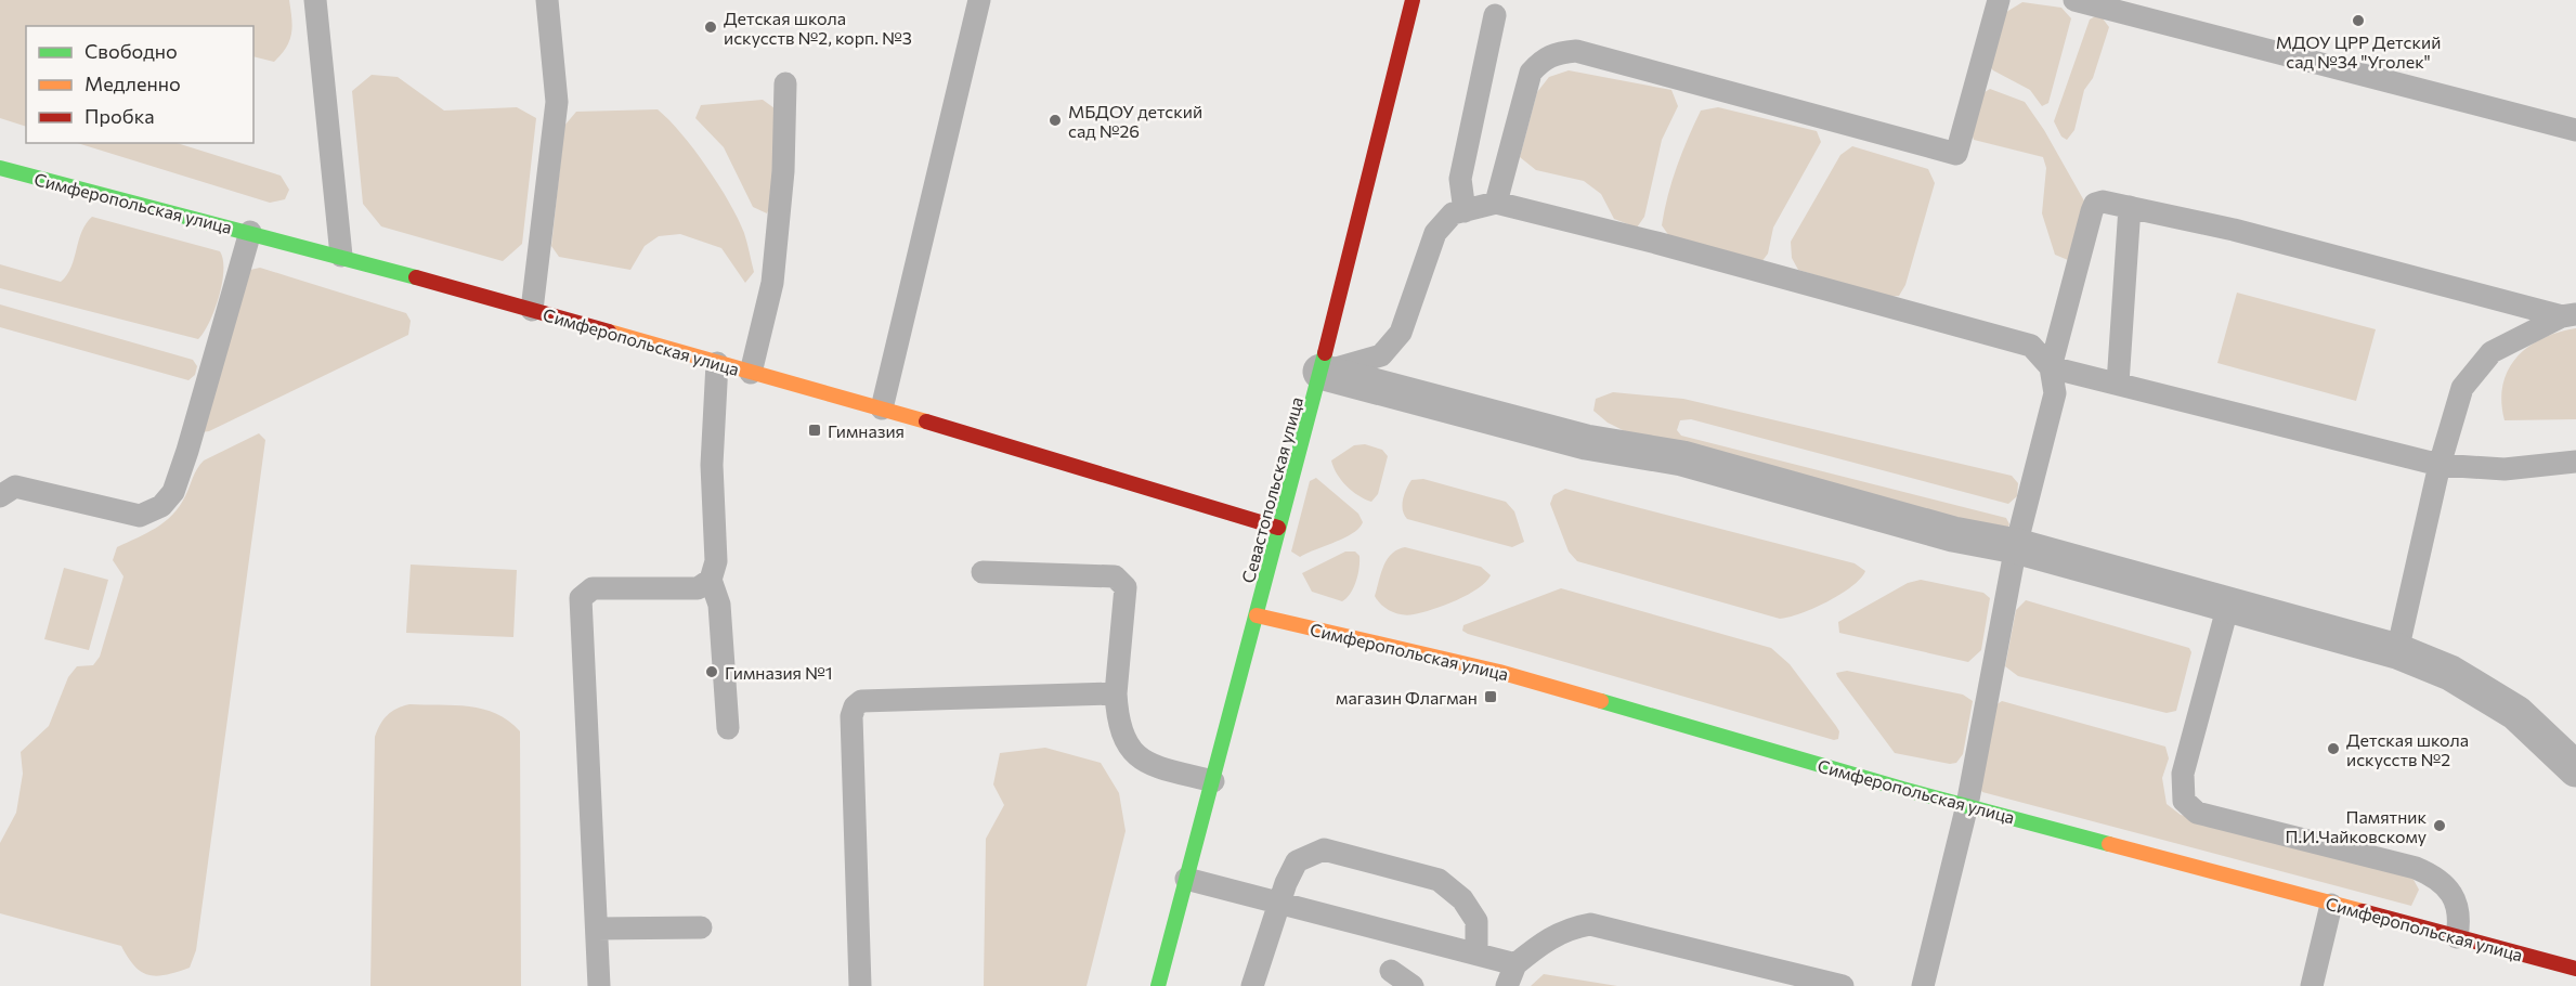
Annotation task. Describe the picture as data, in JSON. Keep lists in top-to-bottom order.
{
  "streets": {
    "street": ["Симферопольская улица", "Севастопольская улица"]
  },
  "crossings": [
    ["Симферопольская улица", "Севастопольская улица"]
  ],
  "places": {
    "other": [
      "МДОУ ЦРР Детский сад №34 \"Уголек\"",
      "Детская школа искусств №2, корп. №3",
      "МБДОУ детский сад №26",
      "Гимназия №1",
      "Детская школа искусств №2",
      "Памятник П.И.Чайковскому"
    ],
    "transit": ["Гимназия", "магазин Флагман"]
  },
  "legend": ["Свободно", "Медленно", "Пробка"]
}
